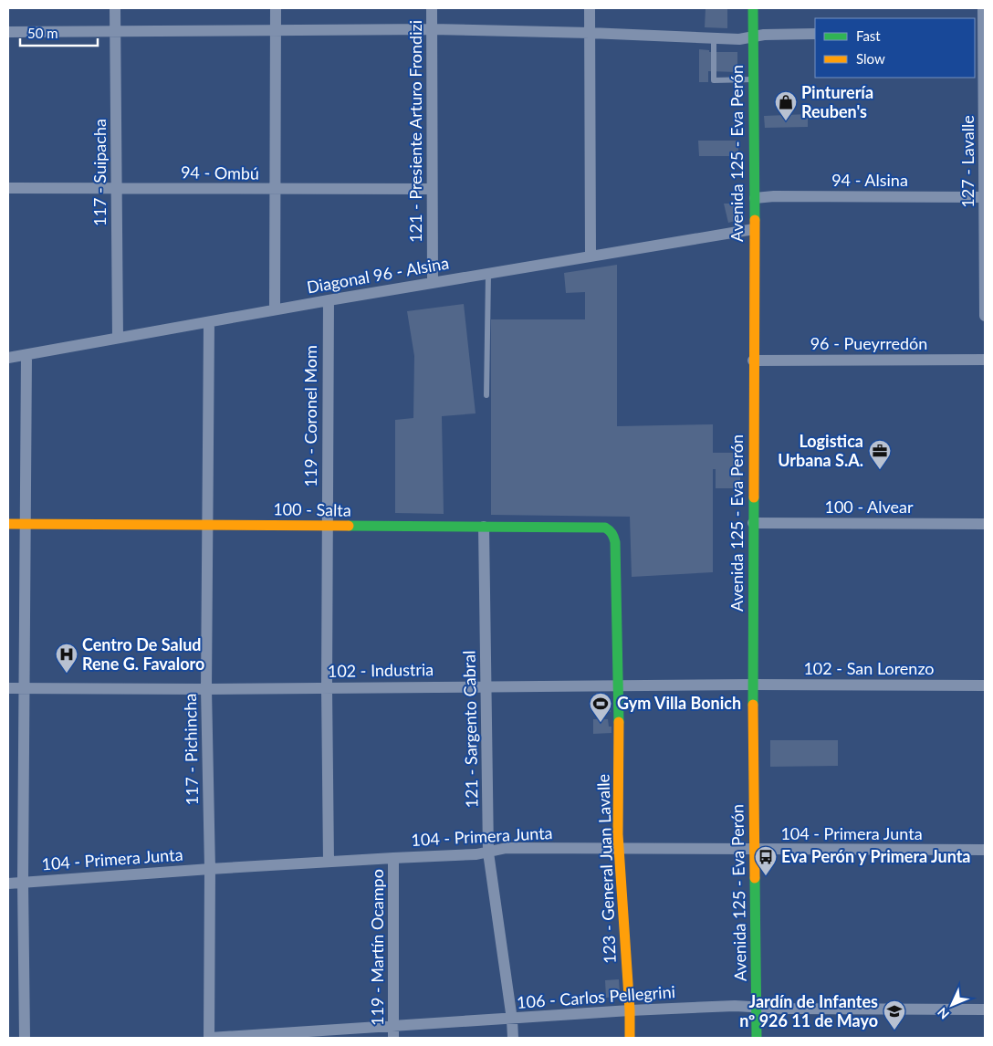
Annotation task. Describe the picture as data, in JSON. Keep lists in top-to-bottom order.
{
  "streets": {
    "street": [
      "121 - Presiente Arturo Frondizi",
      "Avenida 125 - Eva Perón",
      "127 - Lavalle",
      "117 - Suipacha",
      "94 - Ombú",
      "94 - Alsina",
      "Diagonal 96 - Alsina",
      "96 - Pueyrredón",
      "119 - Coronel Mom",
      "100 - Alvear",
      "100 - Salta",
      "102 - San Lorenzo",
      "102 - Industria",
      "121 - Sargento Cabral",
      "117 - Pichincha",
      "104 - Primera Junta",
      "123 - General Juan Lavalle",
      "119 - Martín Ocampo",
      "106 - Carlos Pellegrini"
    ]
  },
  "crossings": [
    ["121 - Presiente Arturo Frondizi", "94 - Ombú"],
    ["121 - Presiente Arturo Frondizi", "Diagonal 96 - Alsina"],
    ["Avenida 125 - Eva Perón", "94 - Alsina"],
    ["Avenida 125 - Eva Perón", "Diagonal 96 - Alsina"],
    ["Avenida 125 - Eva Perón", "96 - Pueyrredón"],
    ["Avenida 125 - Eva Perón", "100 - Alvear"],
    ["Avenida 125 - Eva Perón", "102 - San Lorenzo"],
    ["Avenida 125 - Eva Perón", "102 - Industria"],
    ["Avenida 125 - Eva Perón", "104 - Primera Junta"],
    ["Avenida 125 - Eva Perón", "106 - Carlos Pellegrini"],
    ["127 - Lavalle", "94 - Alsina"],
    ["117 - Suipacha", "94 - Ombú"],
    ["117 - Suipacha", "Diagonal 96 - Alsina"],
    ["Diagonal 96 - Alsina", "119 - Coronel Mom"],
    ["Diagonal 96 - Alsina", "117 - Pichincha"],
    ["119 - Coronel Mom", "100 - Salta"],
    ["119 - Coronel Mom", "102 - Industria"],
    ["119 - Coronel Mom", "104 - Primera Junta"],
    ["100 - Salta", "121 - Sargento Cabral"],
    ["100 - Salta", "117 - Pichincha"],
    ["100 - Salta", "123 - General Juan Lavalle"],
    ["102 - San Lorenzo", "102 - Industria"],
    ["102 - Industria", "121 - Sargento Cabral"],
    ["102 - Industria", "117 - Pichincha"],
    ["102 - Industria", "123 - General Juan Lavalle"],
    ["121 - Sargento Cabral", "104 - Primera Junta"],
    ["121 - Sargento Cabral", "106 - Carlos Pellegrini"],
    ["117 - Pichincha", "104 - Primera Junta"],
    ["117 - Pichincha", "106 - Carlos Pellegrini"],
    ["104 - Primera Junta", "123 - General Juan Lavalle"],
    ["104 - Primera Junta", "119 - Martín Ocampo"],
    ["123 - General Juan Lavalle", "106 - Carlos Pellegrini"],
    ["119 - Martín Ocampo", "106 - Carlos Pellegrini"]
  ],
  "places": {
    "shop": ["Pinturería Reuben's"],
    "office": ["Logistica Urbana S.A."],
    "hospital": ["Centro De Salud Rene G. Favaloro"],
    "sports": ["Gym Villa Bonich"],
    "bus stop": ["Eva Perón y Primera Junta"],
    "school or university": ["Jardín de Infantes nº 926 11 de Mayo"]
  },
  "legend": ["Fast", "Slow"],
  "scale_bar": "50 m",
  "north": "bottom left"
}
